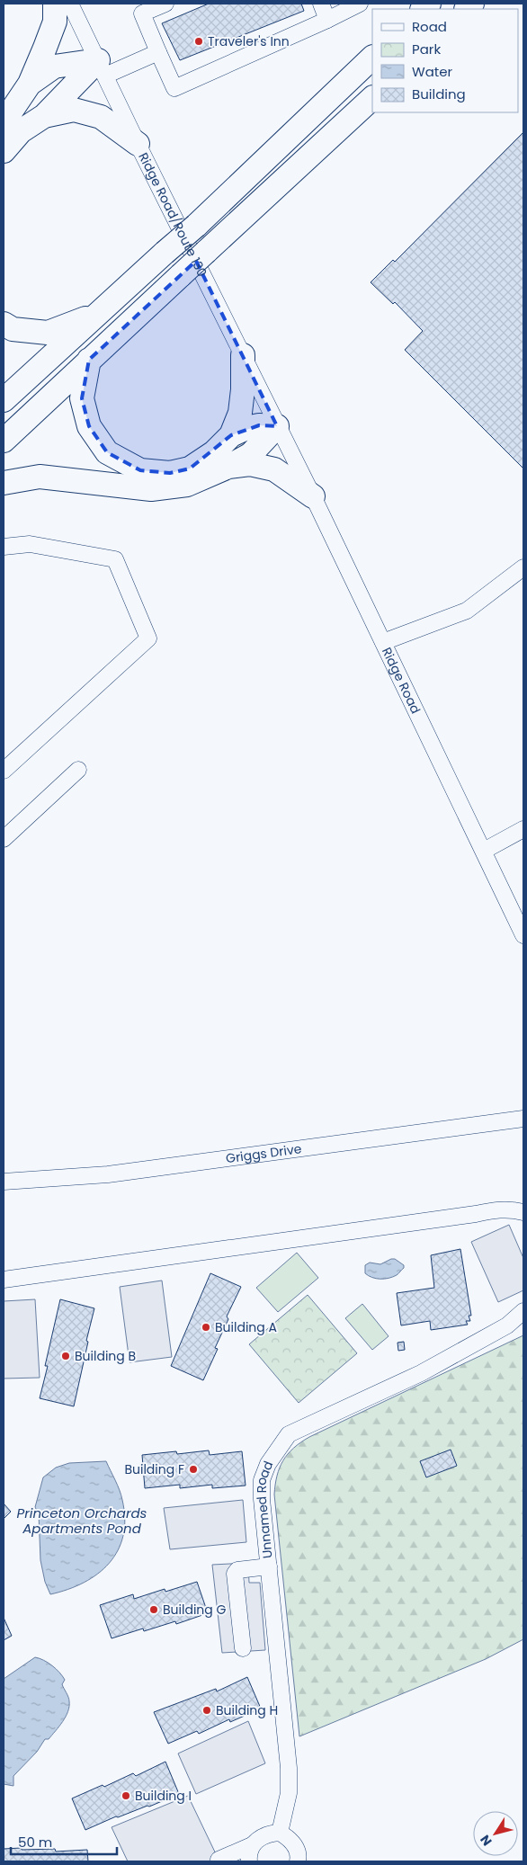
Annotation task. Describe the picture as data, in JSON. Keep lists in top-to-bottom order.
{
  "streets": {
    "street": [
      "Ridge Road/Route 130",
      "Ridge Road",
      "Griggs Drive",
      "Unnamed Road"
    ]
  },
  "crossings": [
    ["Ridge Road/Route 130", "Ridge Road"]
  ],
  "water": ["Princeton Orchards Apartments Pond"],
  "places": [
    "Traveler's Inn",
    "Building A",
    "Building B",
    "Building F",
    "Building G",
    "Building H",
    "Building I"
  ],
  "legend": [
    "Road",
    "Park",
    "Water",
    "Building"
  ],
  "scale_bar": "50 m",
  "north": "bottom left"
}
